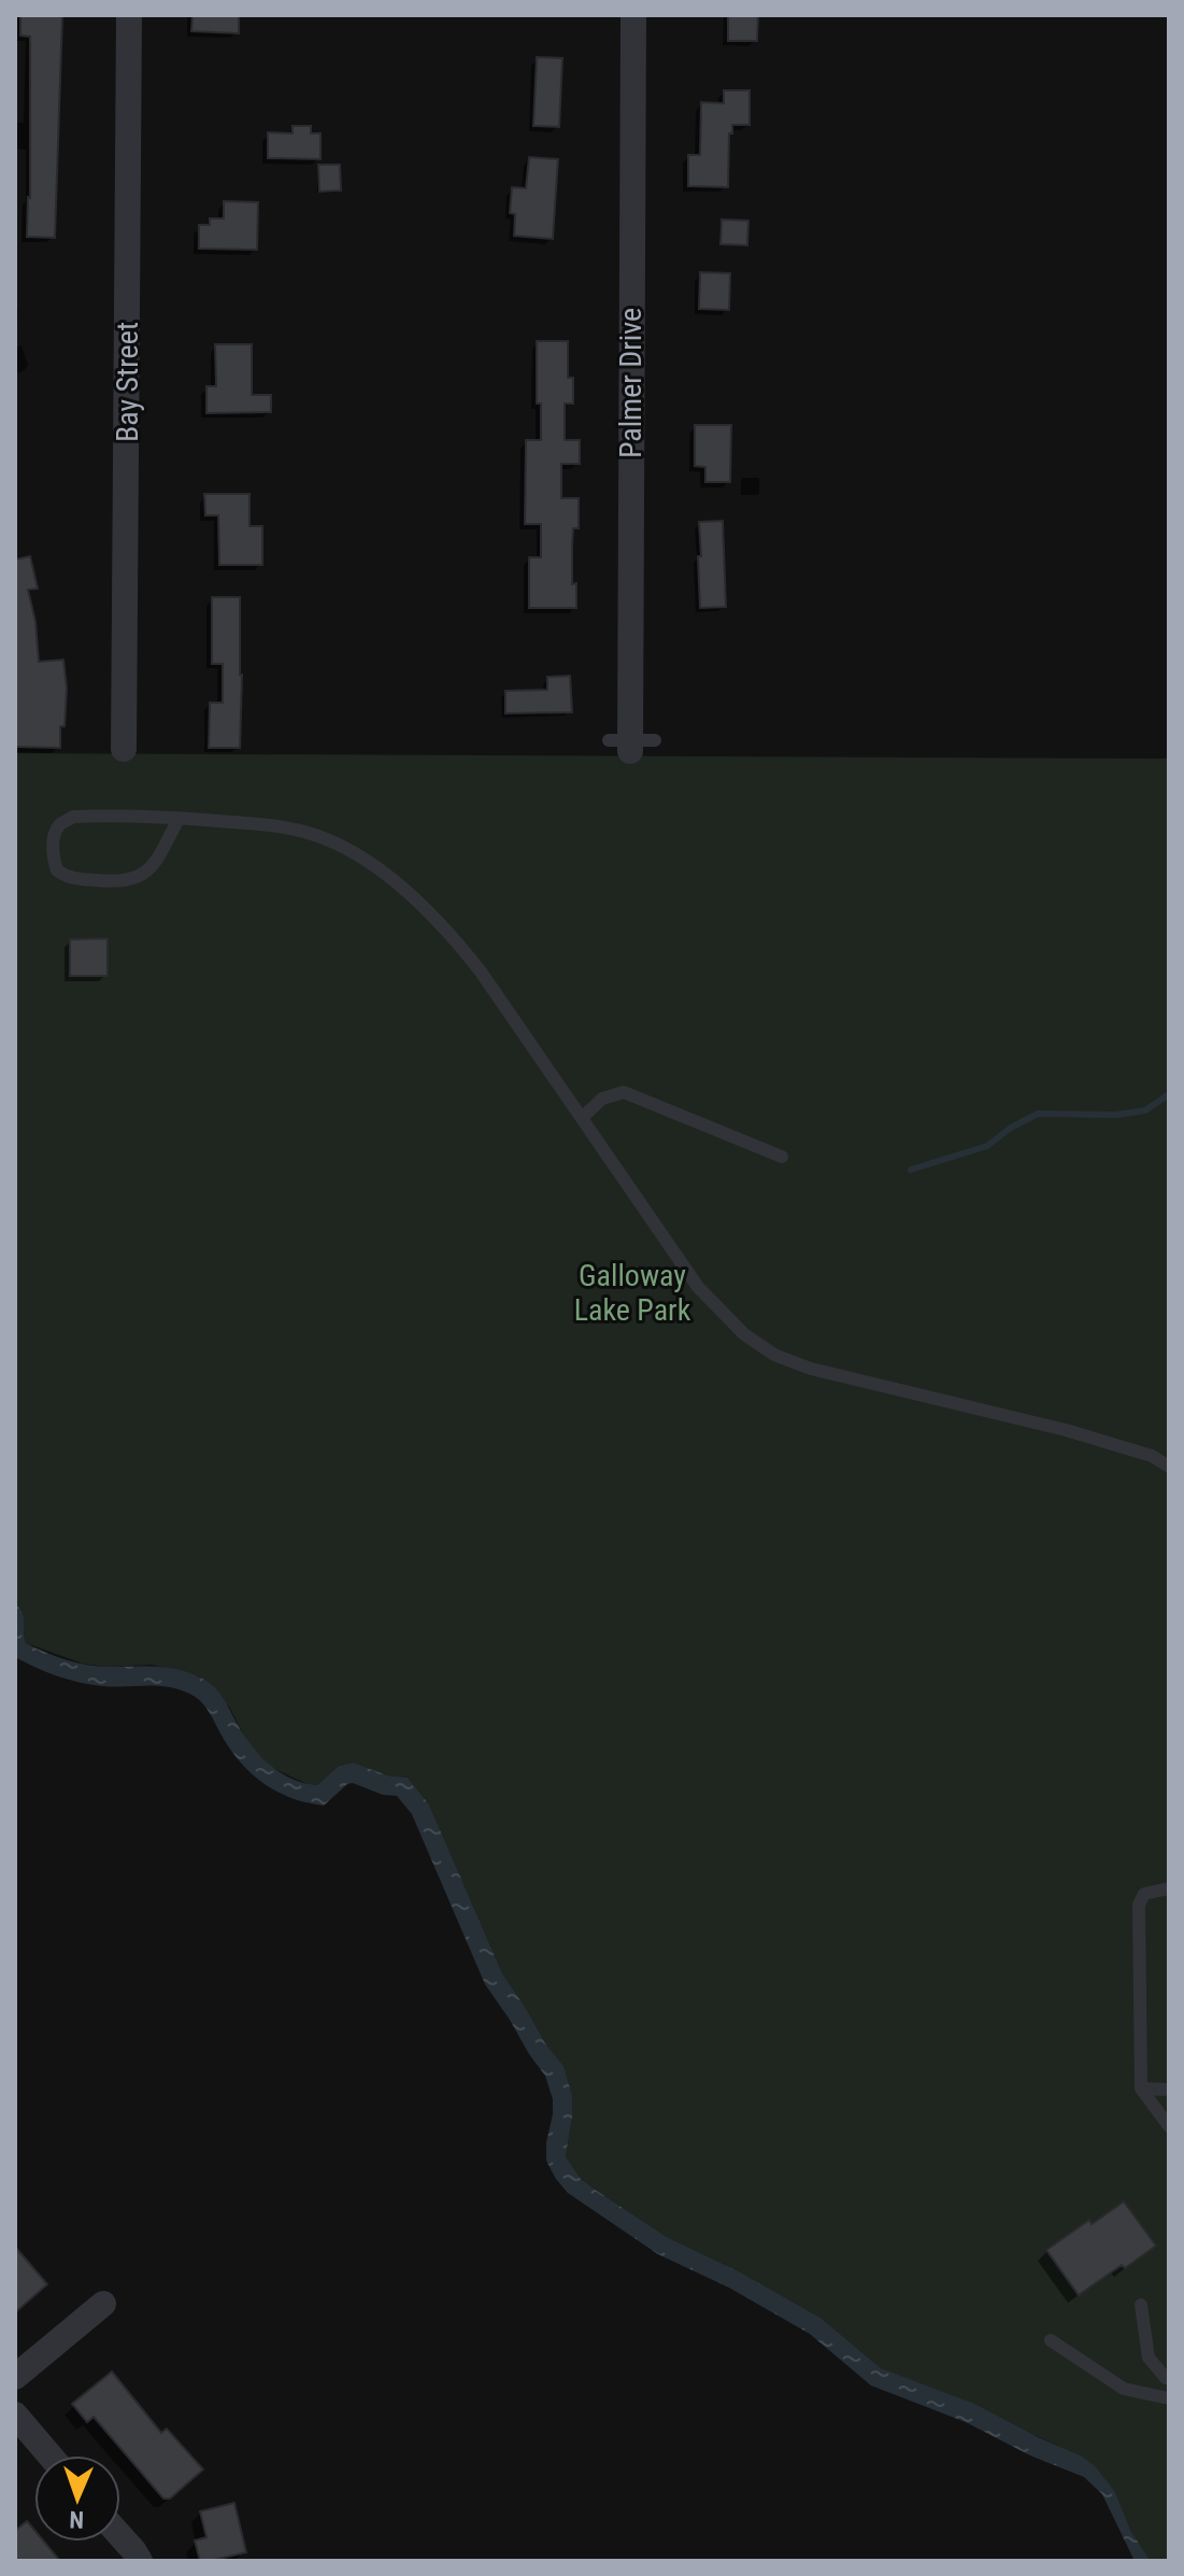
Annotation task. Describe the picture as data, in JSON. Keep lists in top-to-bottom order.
{
  "streets": {
    "street": ["Bay Street", "Palmer Drive"]
  },
  "parks": ["Galloway Lake Park"],
  "north": "bottom"
}
